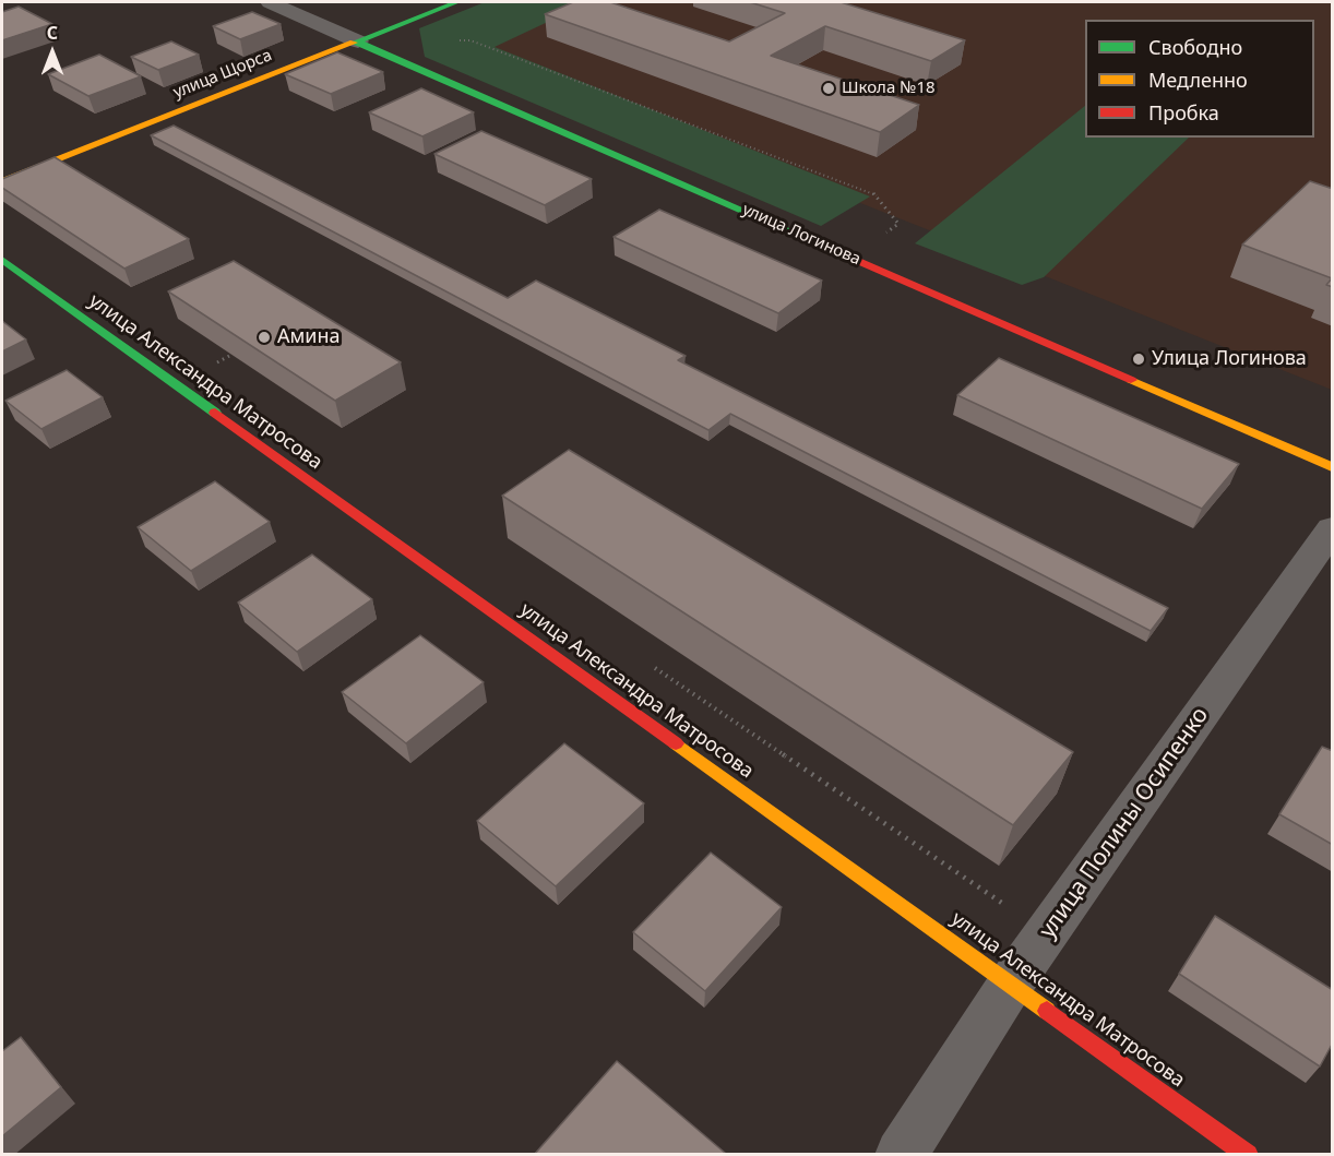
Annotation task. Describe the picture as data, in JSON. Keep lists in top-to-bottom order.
{
  "streets": {
    "street": [
      "улица Щорса",
      "улица Логинова",
      "улица Александра Матросова",
      "улица Полины Осипенко"
    ]
  },
  "crossings": [
    ["улица Щорса", "улица Логинова"],
    ["улица Александра Матросова", "улица Полины Осипенко"]
  ],
  "places": ["Школа №18", "Амина", "Улица Логинова"],
  "legend": ["Свободно", "Медленно", "Пробка"],
  "north": "top"
}
